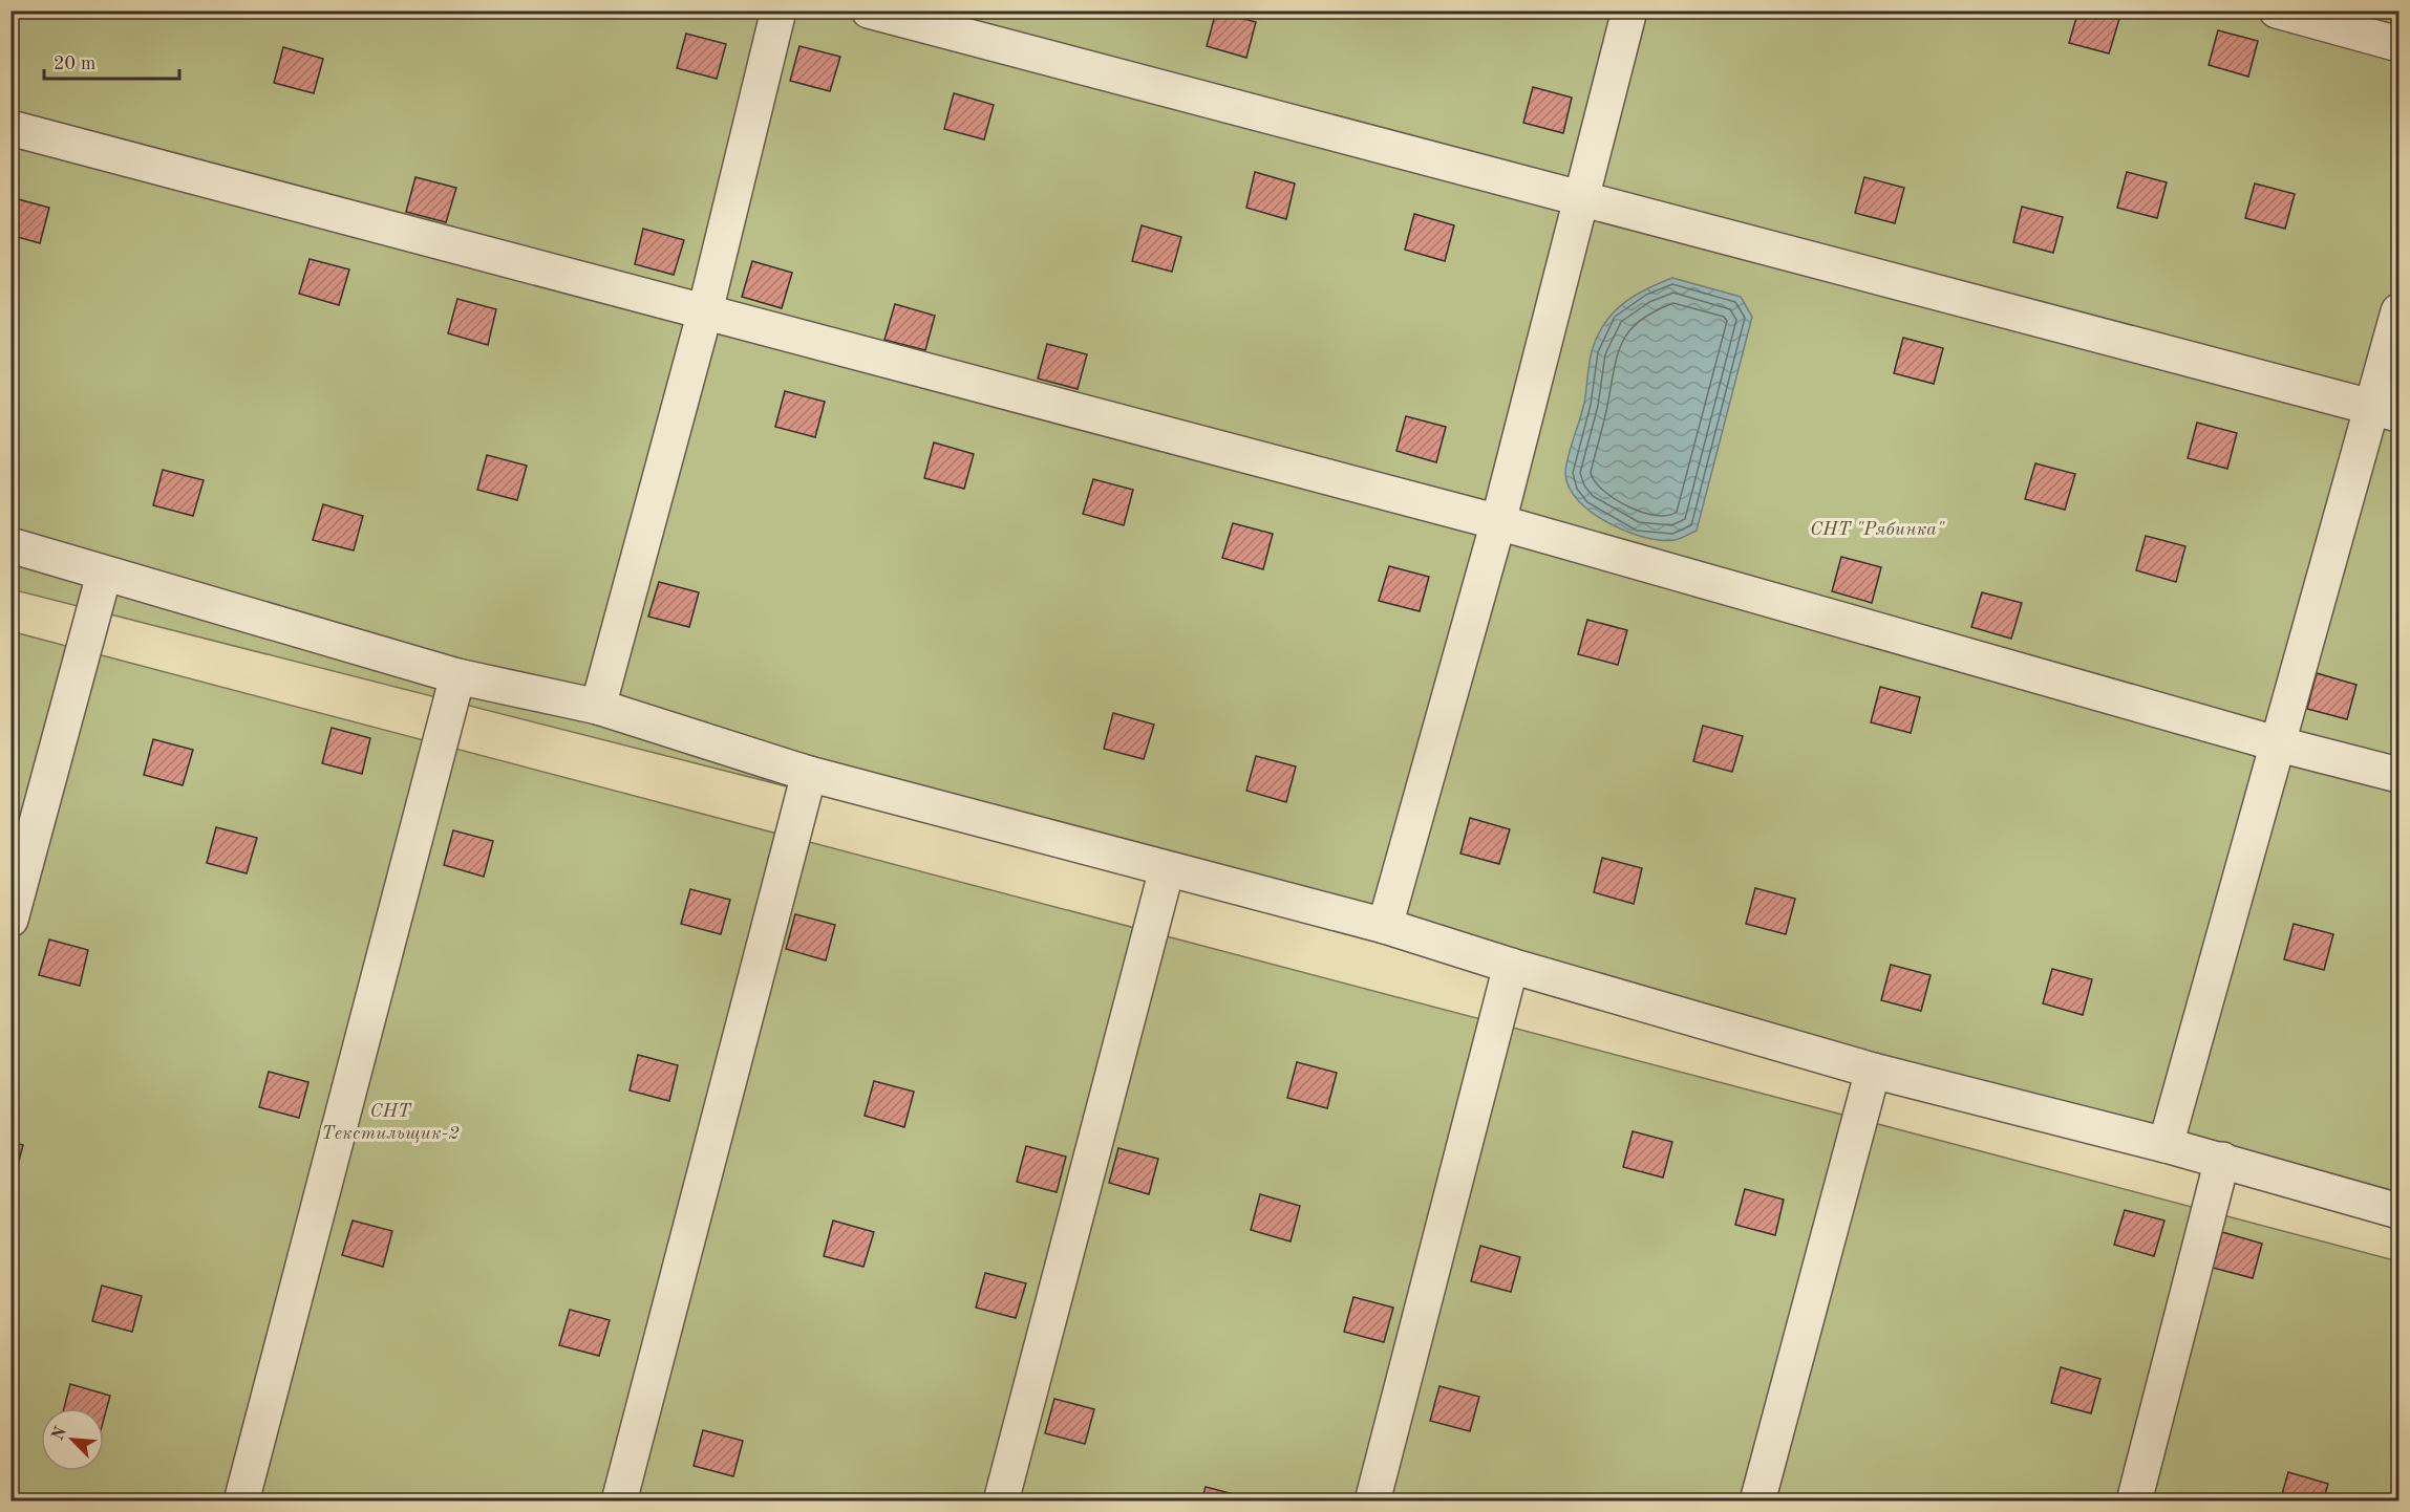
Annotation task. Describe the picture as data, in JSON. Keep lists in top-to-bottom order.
{
  "parks": ["СНТ \"Рябинка\"", "СНТ Текстильщик-2"],
  "scale_bar": "20 m",
  "north": "top left"
}
